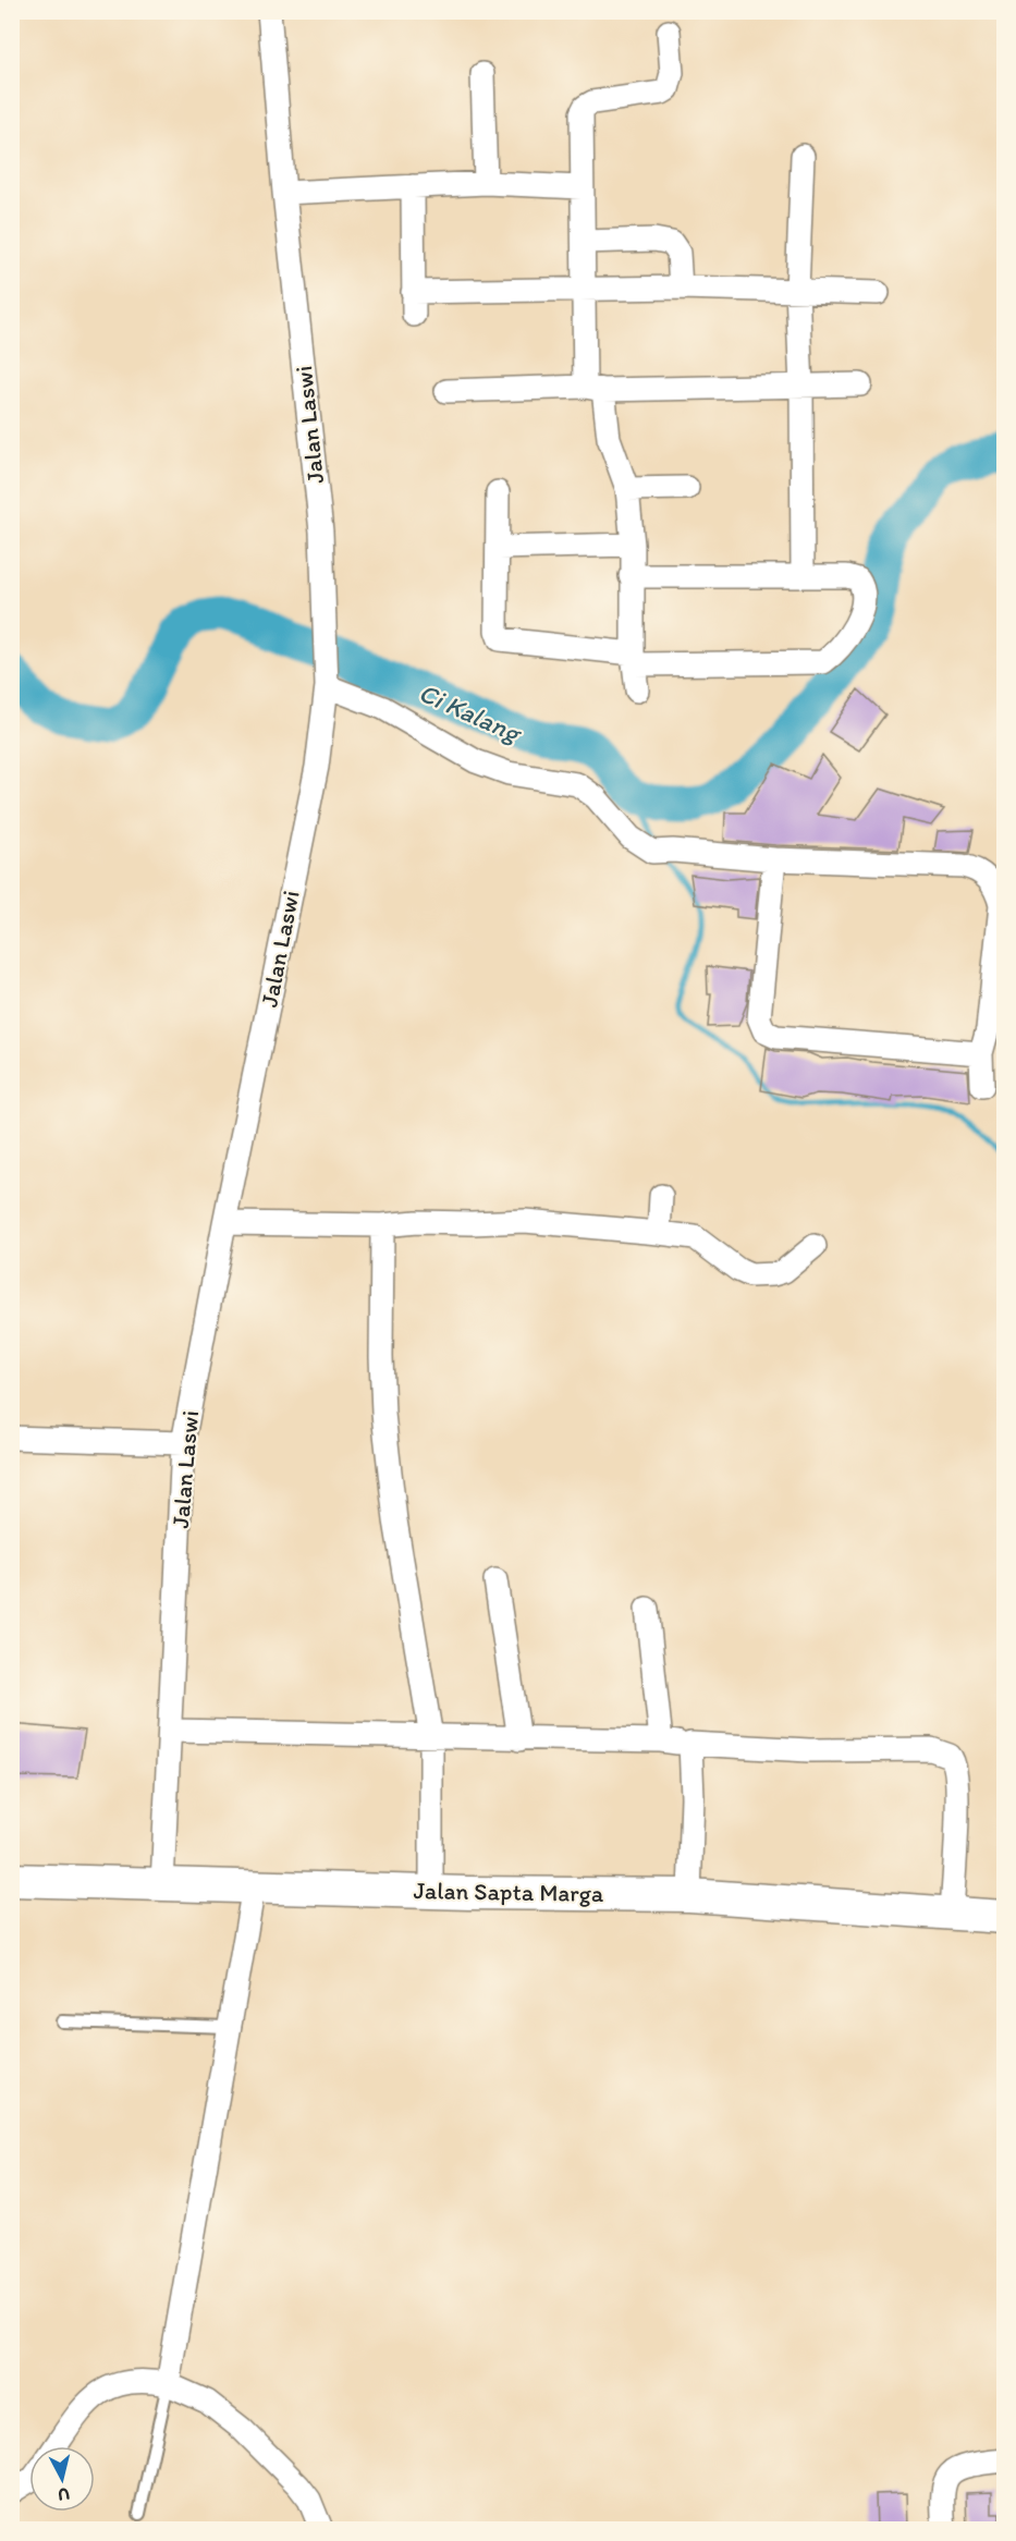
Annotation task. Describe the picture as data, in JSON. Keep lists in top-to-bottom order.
{
  "streets": {
    "main road": ["Jalan Sapta Marga"],
    "street": ["Jalan Laswi"]
  },
  "crossings": [
    ["Jalan Laswi", "Jalan Sapta Marga"]
  ],
  "water": ["Ci Kalang"],
  "north": "bottom"
}
